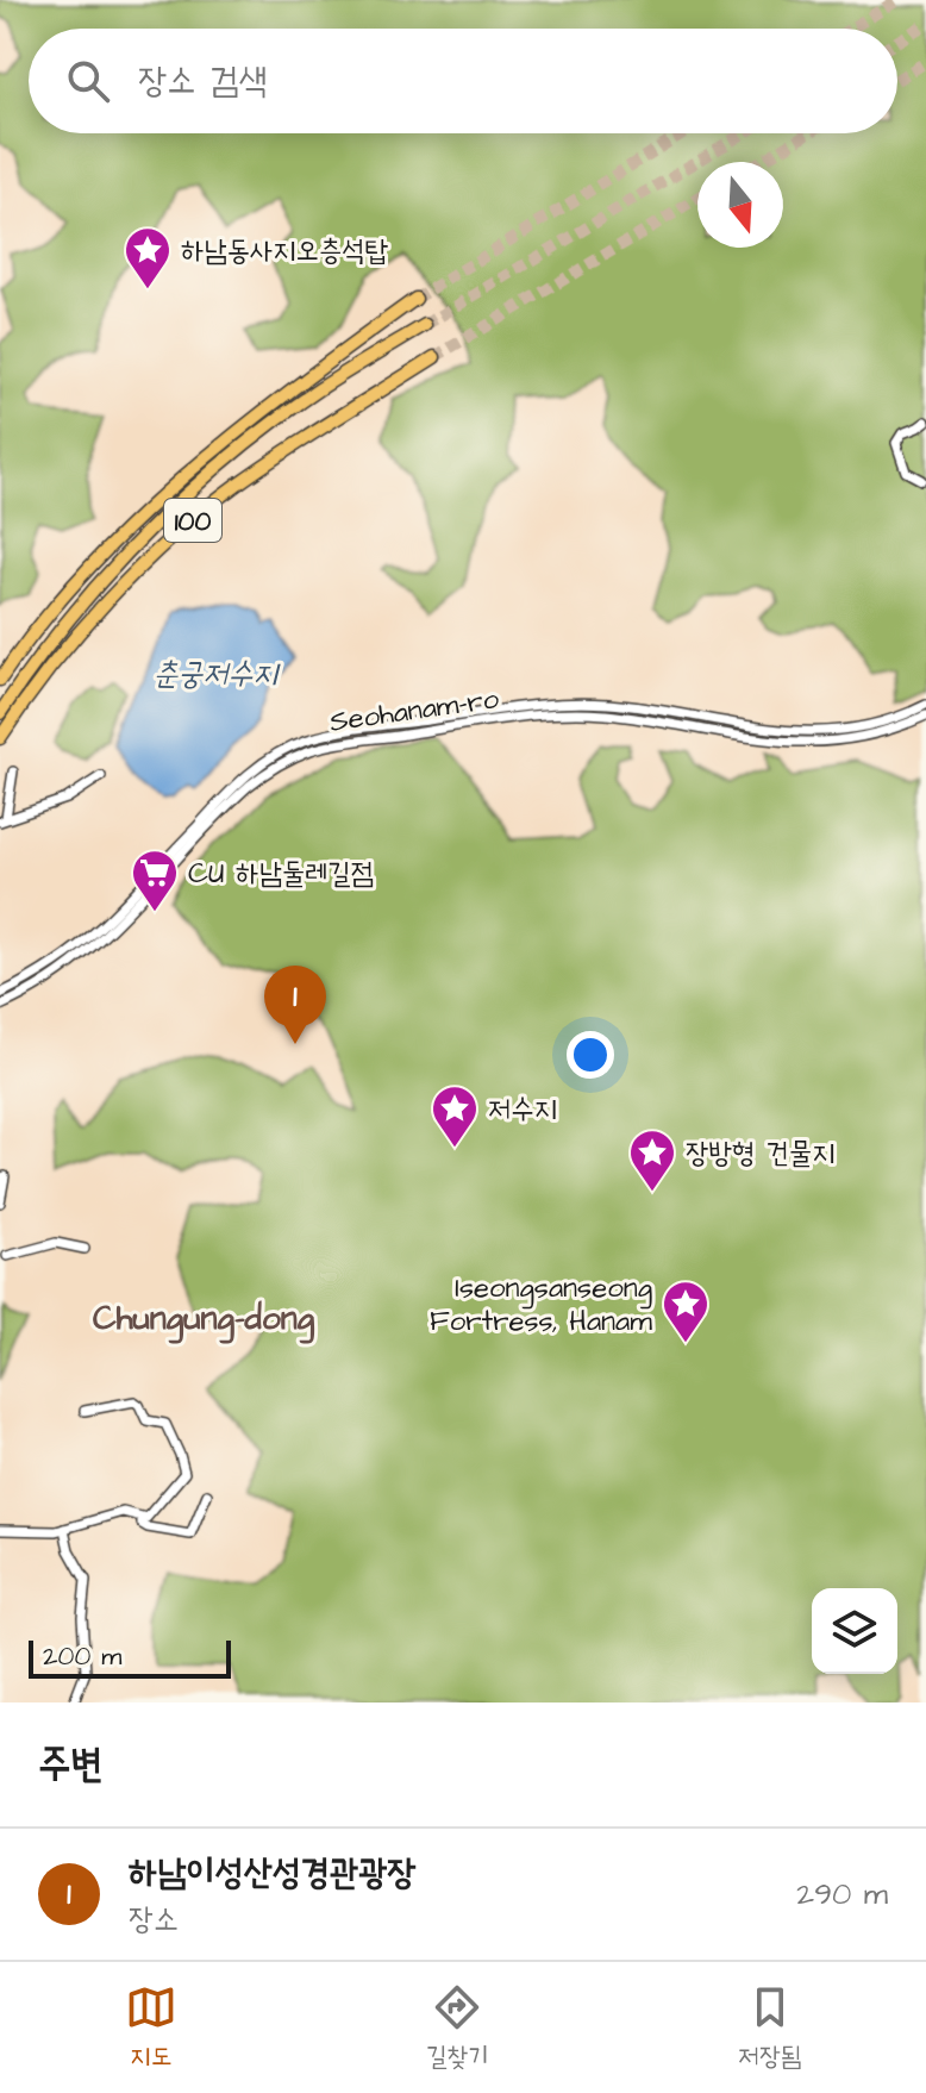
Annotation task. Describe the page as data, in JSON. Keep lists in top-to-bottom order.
{
  "streets": {
    "highway": ["100"],
    "street": ["Seohanam-ro"]
  },
  "districts": ["Chungung-dong"],
  "water": ["춘궁저수지"],
  "places": {
    "place": [
      "하남동사지오층석탑",
      "저수지",
      "장방형 건물지",
      "Iseongsanseong Fortress, Hanam"
    ],
    "supermarket": ["CU 하남둘레길점"]
  },
  "scale_bar": "200 m",
  "north": "bottom",
  "page": {
    "search": "장소 검색",
    "pins": "1",
    "scale": "200 m",
    "heading": "주변",
    "list": [
      {
        "mark": "1",
        "name": "하남이성산성경관광장",
        "note": "장소",
        "value": "290 m"
      }
    ],
    "nav": ["지도", "길찾기", "저장됨"]
  }
}
